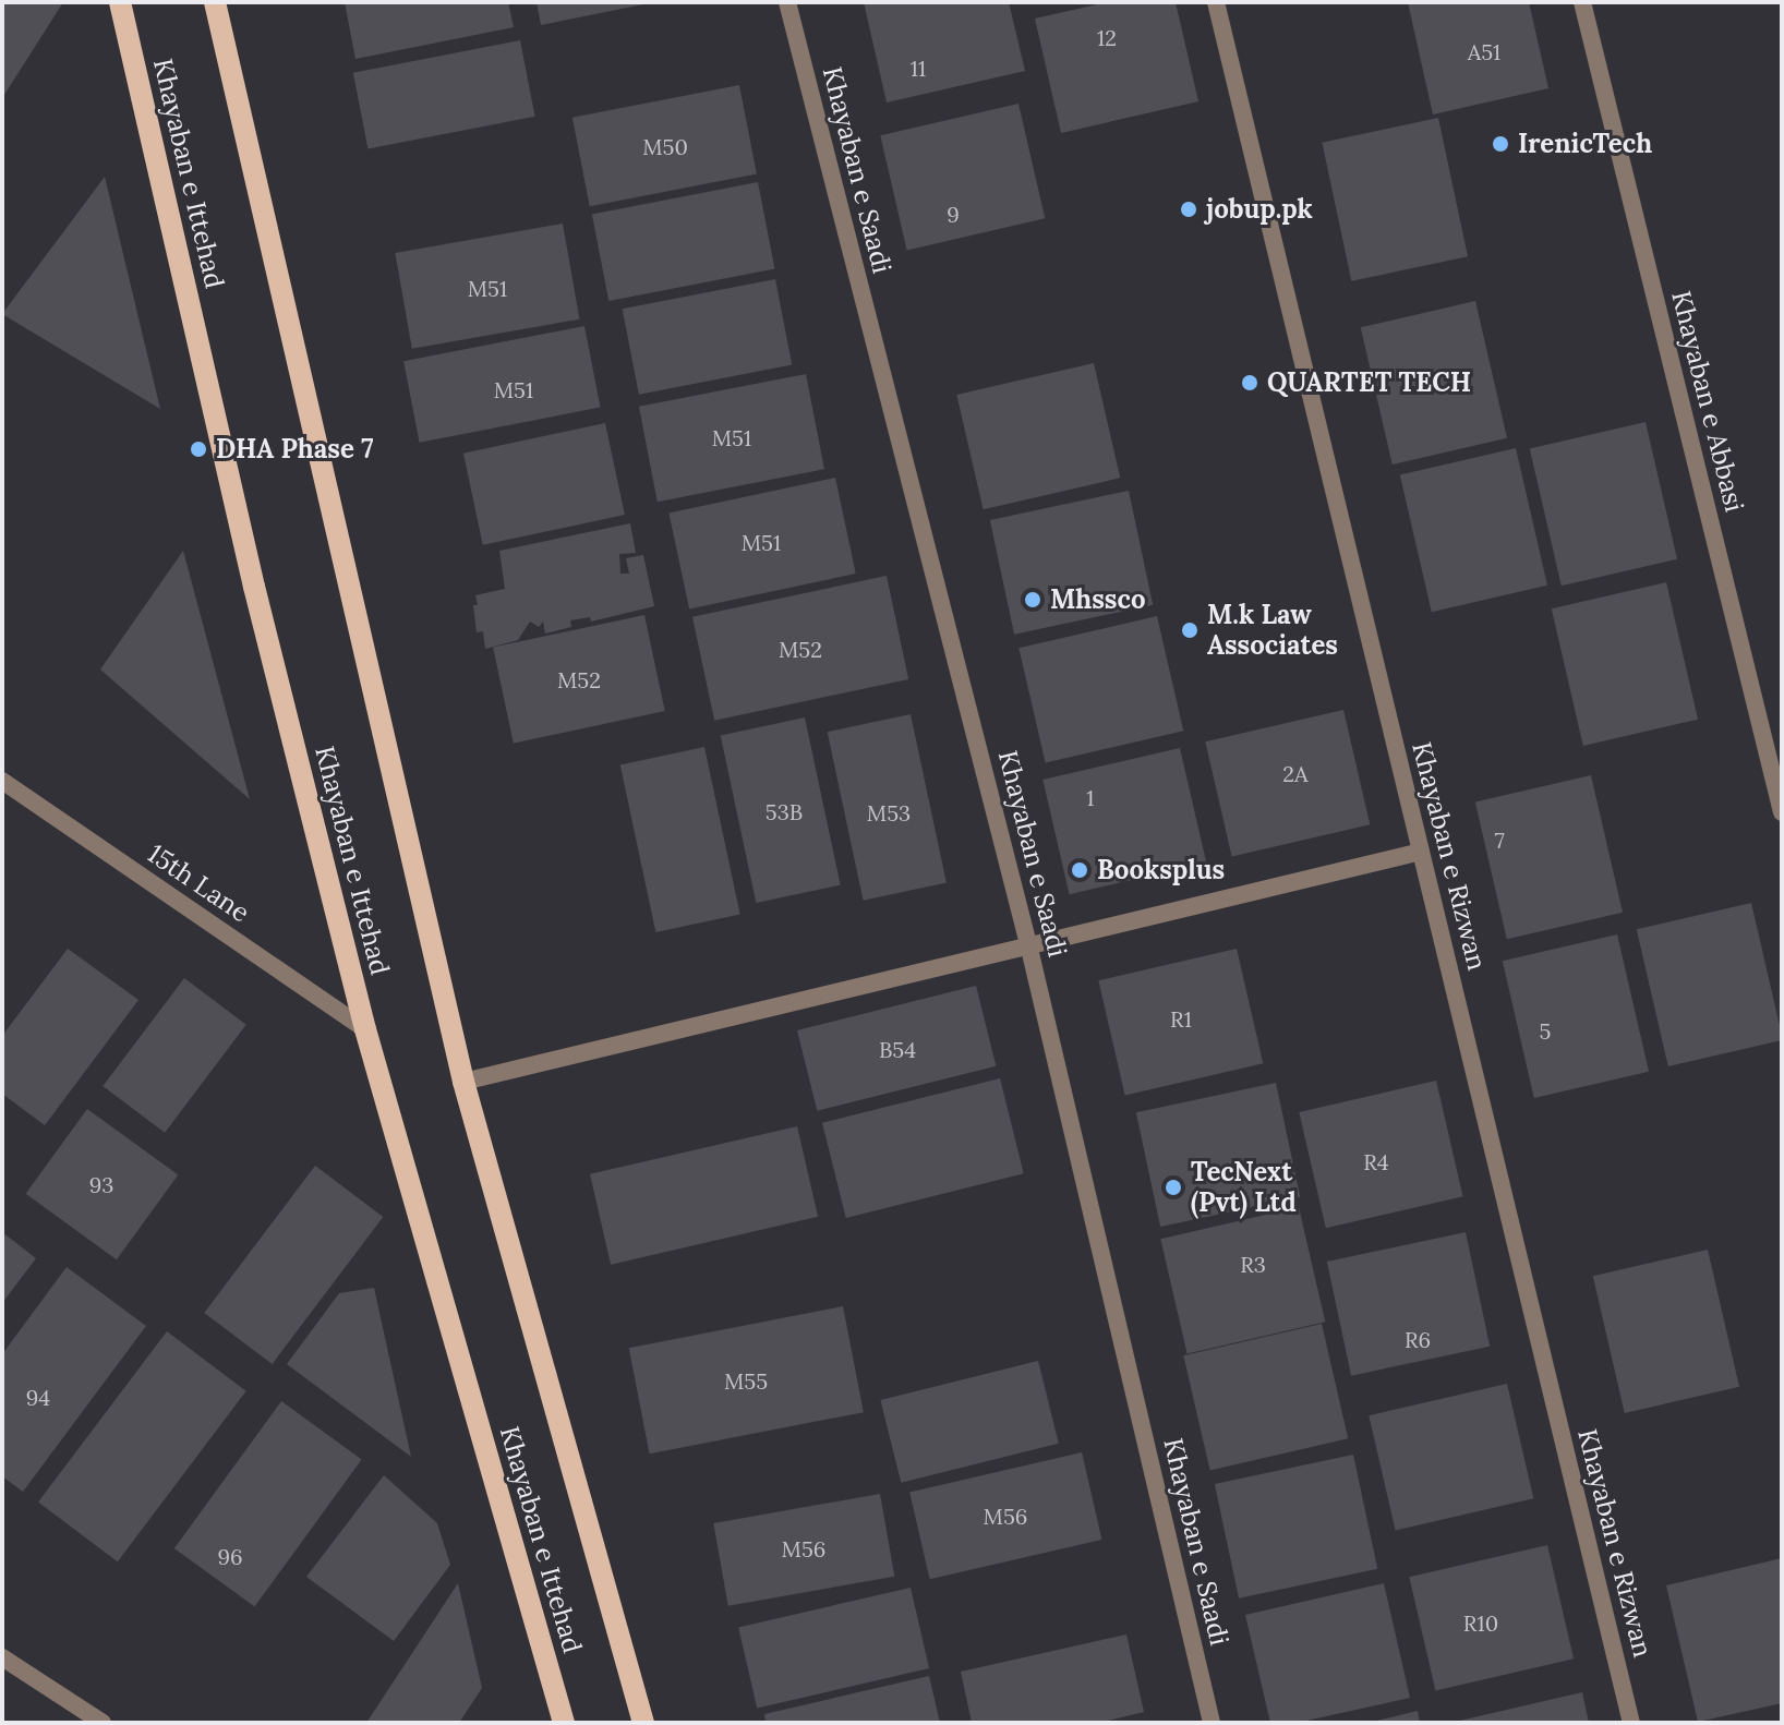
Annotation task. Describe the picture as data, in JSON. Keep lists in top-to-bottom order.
{
  "streets": {
    "main road": ["Khayaban e Ittehad"],
    "street": [
      "Khayaban e Saadi",
      "Khayaban e Abbasi",
      "Khayaban e Rizwan",
      "15th Lane"
    ]
  },
  "crossings": [
    ["Khayaban e Ittehad", "15th Lane"]
  ],
  "places": [
    "IrenicTech",
    "jobup.pk",
    "QUARTET TECH",
    "DHA Phase 7",
    "Mhssco",
    "M.k Law Associates",
    "Booksplus",
    "TecNext (Pvt) Ltd"
  ],
  "house_numbers": [
    "12",
    "A51",
    "11",
    "M50",
    "9",
    "M51",
    "M51",
    "M51",
    "M51",
    "M52",
    "M52",
    "2A",
    "1",
    "53B",
    "M53",
    "7",
    "R1",
    "5",
    "B54",
    "R4",
    "93",
    "R3",
    "R6",
    "M55",
    "94",
    "M56",
    "M56",
    "96",
    "R10"
  ]
}
